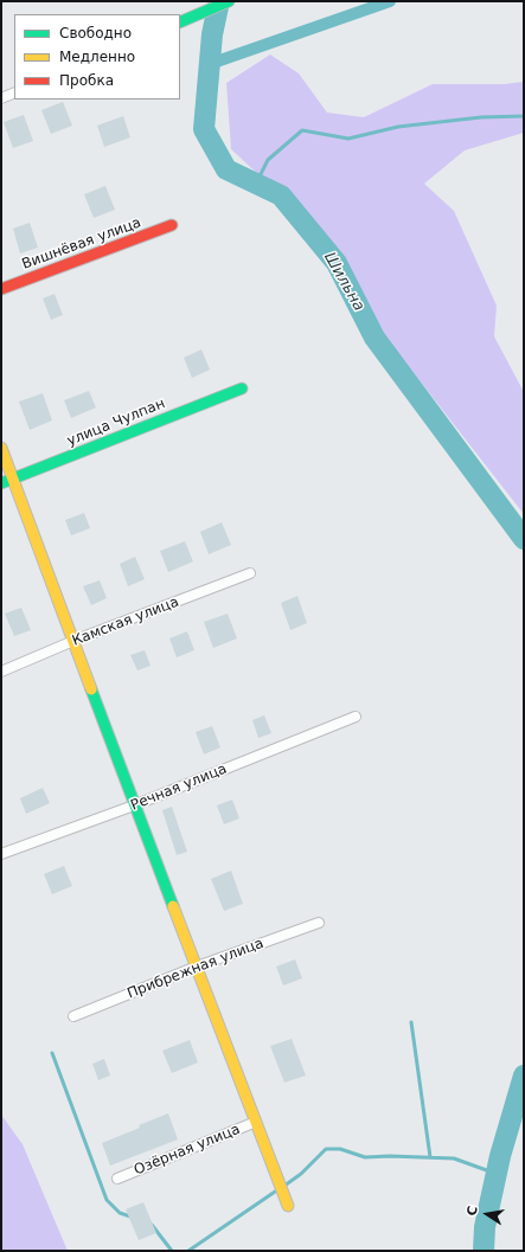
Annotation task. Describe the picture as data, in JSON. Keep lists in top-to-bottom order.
{
  "streets": {
    "street": [
      "Вишнёвая улица",
      "улица Чулпан",
      "Камская улица",
      "Речная улица",
      "Прибрежная улица",
      "Озёрная улица"
    ]
  },
  "water": ["Шильна"],
  "legend": ["Свободно", "Медленно", "Пробка"],
  "north": "left"
}
